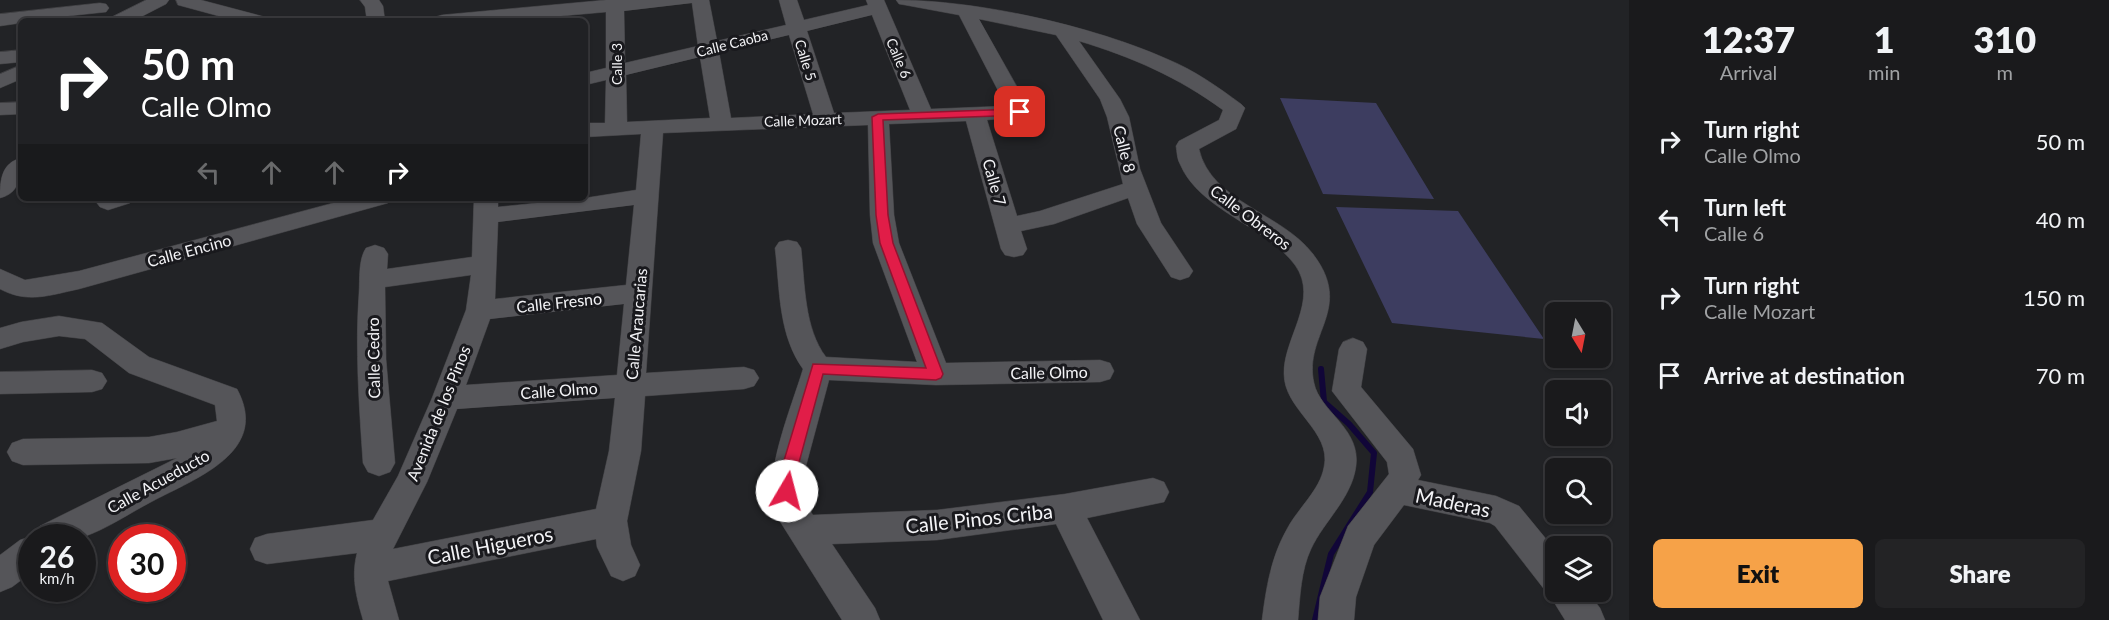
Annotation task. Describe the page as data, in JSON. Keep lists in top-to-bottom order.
{
  "streets": {
    "street": [
      "Calle Caoba",
      "Calle 6",
      "Calle 5",
      "Calle 3",
      "Calle Mozart",
      "Calle 8",
      "Calle 7",
      "Calle Obreros",
      "Calle Encino",
      "Calle Fresno",
      "Calle Araucarias",
      "Calle Cedro",
      "Calle Olmo",
      "Avenida de los Pinos",
      "Calle Acueducto",
      "Maderas",
      "Calle Pinos Criba",
      "Calle Higueros"
    ]
  },
  "crossings": [
    ["Calle Caoba", "Calle 6"],
    ["Calle Caoba", "Calle 5"],
    ["Calle Caoba", "Calle 3"],
    ["Calle 6", "Calle Mozart"],
    ["Calle 5", "Calle Mozart"],
    ["Calle 3", "Calle Mozart"],
    ["Calle Mozart", "Calle 7"],
    ["Calle Mozart", "Calle Araucarias"],
    ["Calle 8", "Calle Obreros"],
    ["Calle Fresno", "Calle Araucarias"],
    ["Calle Fresno", "Avenida de los Pinos"],
    ["Calle Araucarias", "Calle Olmo"],
    ["Calle Araucarias", "Calle Higueros"],
    ["Calle Cedro", "Avenida de los Pinos"],
    ["Calle Olmo", "Avenida de los Pinos"],
    ["Avenida de los Pinos", "Calle Higueros"]
  ],
  "north": "bottom",
  "page": {
    "eta": [
      "12:37",
      "Arrival",
      "1",
      "min",
      "310",
      "m"
    ],
    "turn": ["50 m", "Calle Olmo"],
    "list": [
      {
        "name": "Turn right",
        "note": "Calle Olmo",
        "value": "50 m"
      },
      {
        "name": "Turn left",
        "note": "Calle 6",
        "value": "40 m"
      },
      {
        "name": "Turn right",
        "note": "Calle Mozart",
        "value": "150 m"
      },
      {
        "name": "Arrive at destination",
        "value": "70 m"
      }
    ],
    "speed": "26 km/h",
    "limit": "30",
    "buttons": ["Exit", "Share"]
  }
}
